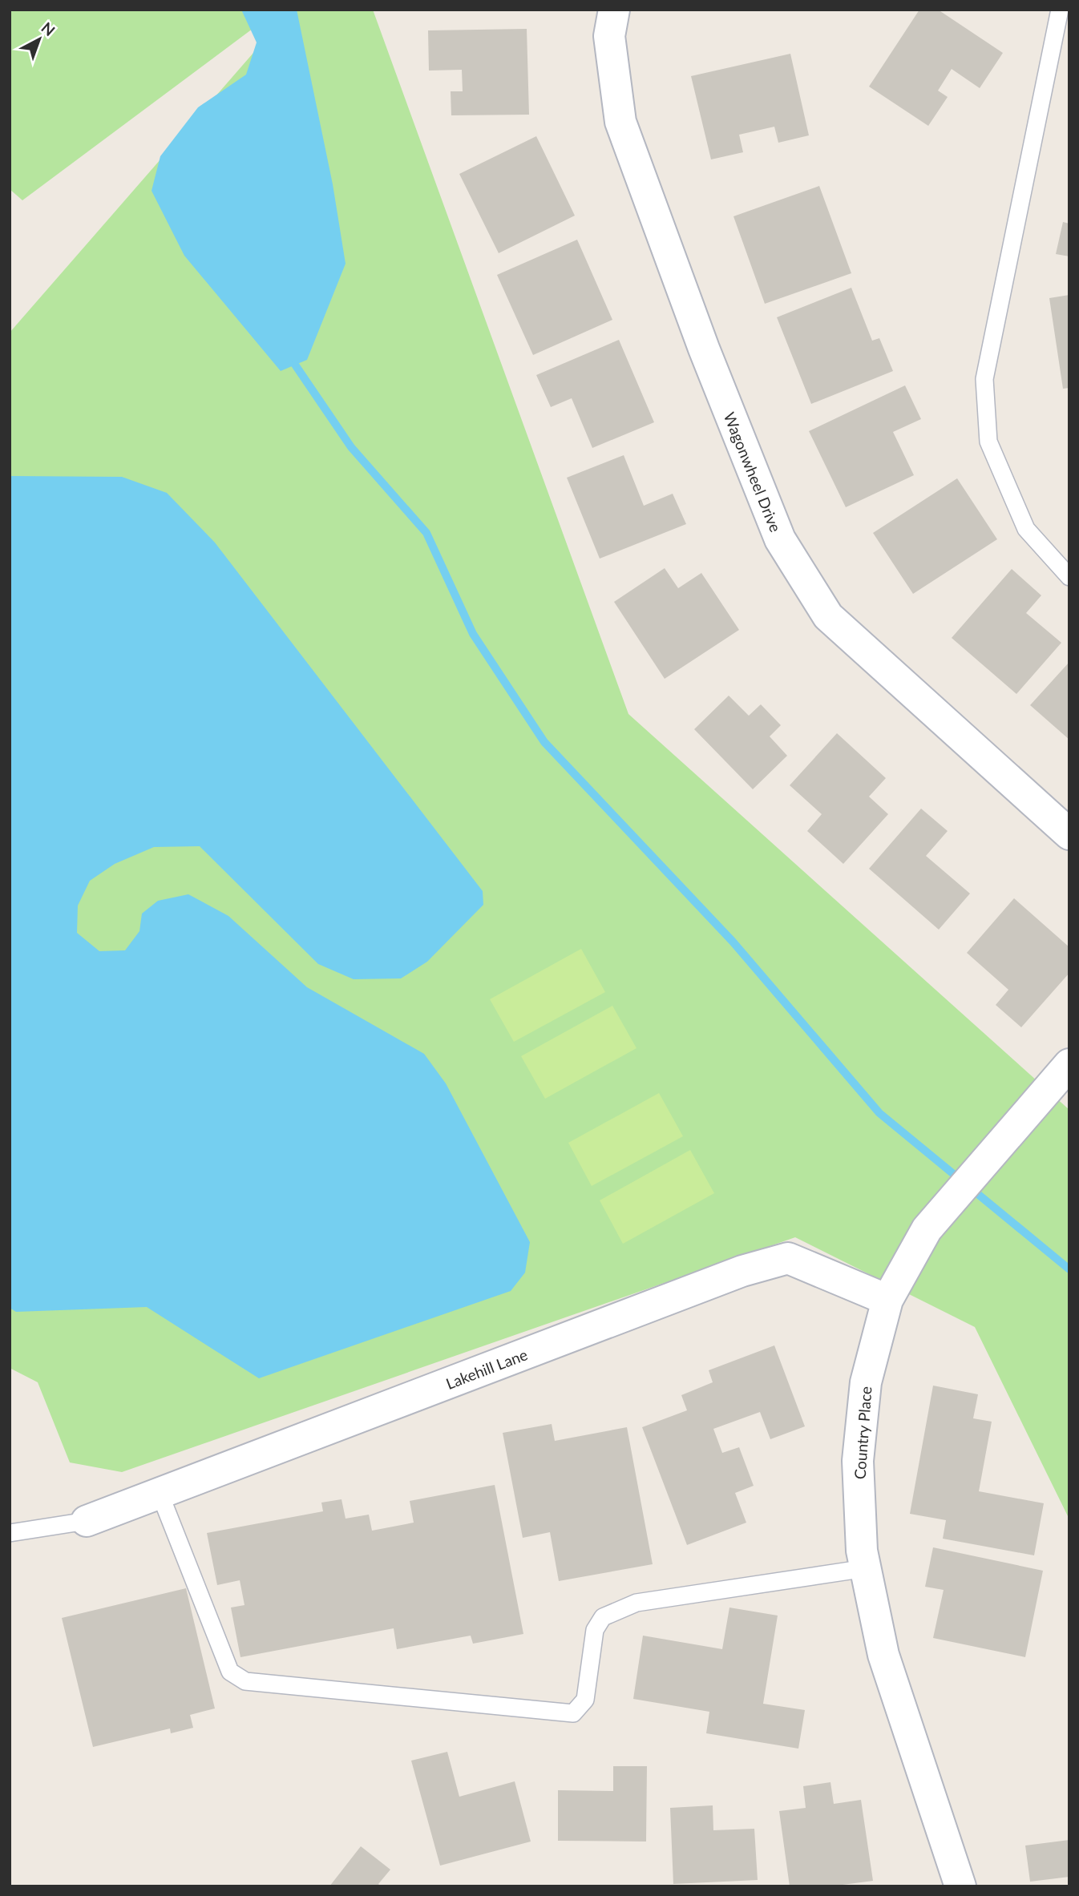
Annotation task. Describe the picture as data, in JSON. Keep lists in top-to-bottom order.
{
  "streets": {
    "street": ["Wagonwheel Drive", "Lakehill Lane", "Country Place"]
  },
  "crossings": [
    ["Lakehill Lane", "Country Place"]
  ],
  "north": "top right"
}
